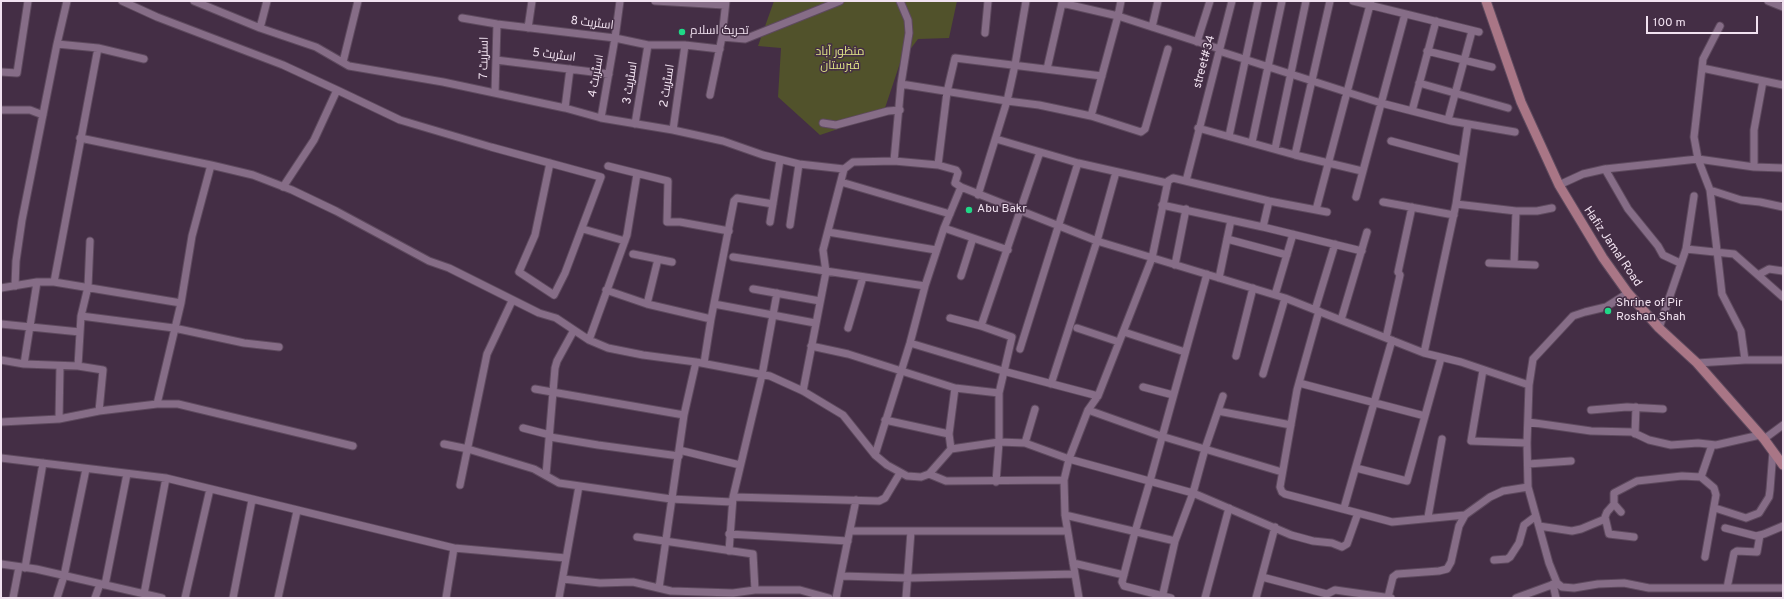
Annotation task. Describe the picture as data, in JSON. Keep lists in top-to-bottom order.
{
  "streets": {
    "main road": ["Hafiz Jamal Road"],
    "street": [
      "اسٹریٹ 8",
      "اسٹریٹ 5",
      "اسٹریٹ 7",
      "street#34",
      "اسٹریٹ 4",
      "اسٹریٹ 3",
      "اسٹریٹ 2"
    ]
  },
  "crossings": [
    ["اسٹریٹ 8", "اسٹریٹ 7"],
    ["اسٹریٹ 8", "اسٹریٹ 4"],
    ["اسٹریٹ 8", "اسٹریٹ 3"],
    ["اسٹریٹ 8", "اسٹریٹ 2"],
    ["اسٹریٹ 5", "اسٹریٹ 7"],
    ["اسٹریٹ 5", "اسٹریٹ 4"]
  ],
  "parks": ["منظور آباد قبرستان"],
  "places": ["تحریک اسلام", "Abu Bakr", "Shrine of Pir Roshan Shah"],
  "scale_bar": "100 m"
}
